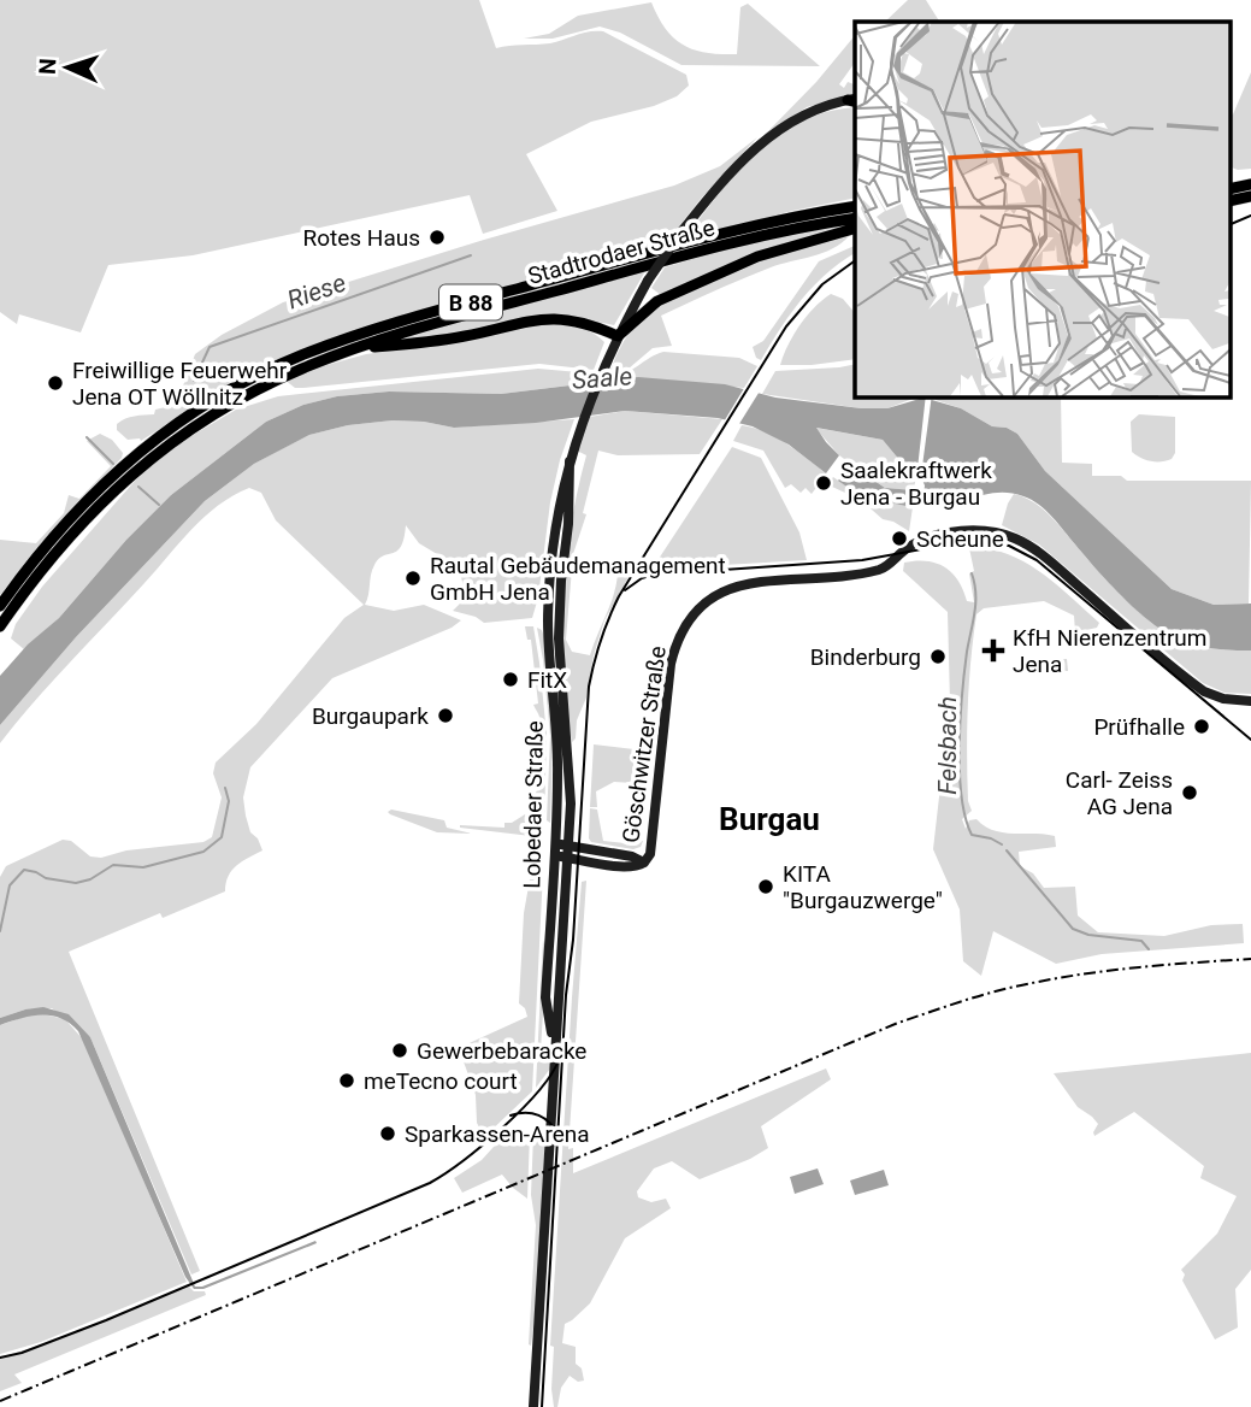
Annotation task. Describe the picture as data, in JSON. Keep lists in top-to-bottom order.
{
  "streets": {
    "main road": [
      "Stadtrodaer Straße",
      "B 88",
      "Göschwitzer Straße",
      "Lobedaer Straße"
    ]
  },
  "crossings": [
    ["Göschwitzer Straße", "Lobedaer Straße"]
  ],
  "districts": ["Burgau"],
  "water": ["Riese", "Saale", "Felsbach"],
  "places": {
    "other": [
      "Rotes Haus",
      "Freiwillige Feuerwehr Jena OT Wöllnitz",
      "Saalekraftwerk Jena - Burgau",
      "Scheune",
      "Rautal Gebäudemanagement GmbH Jena",
      "Binderburg",
      "FitX",
      "Burgaupark",
      "Prüfhalle",
      "Carl- Zeiss AG Jena",
      "KITA \"Burgauzwerge\"",
      "Gewerbebaracke",
      "meTecno court",
      "Sparkassen-Arena"
    ],
    "health": ["KfH Nierenzentrum Jena"]
  },
  "north": "left"
}
